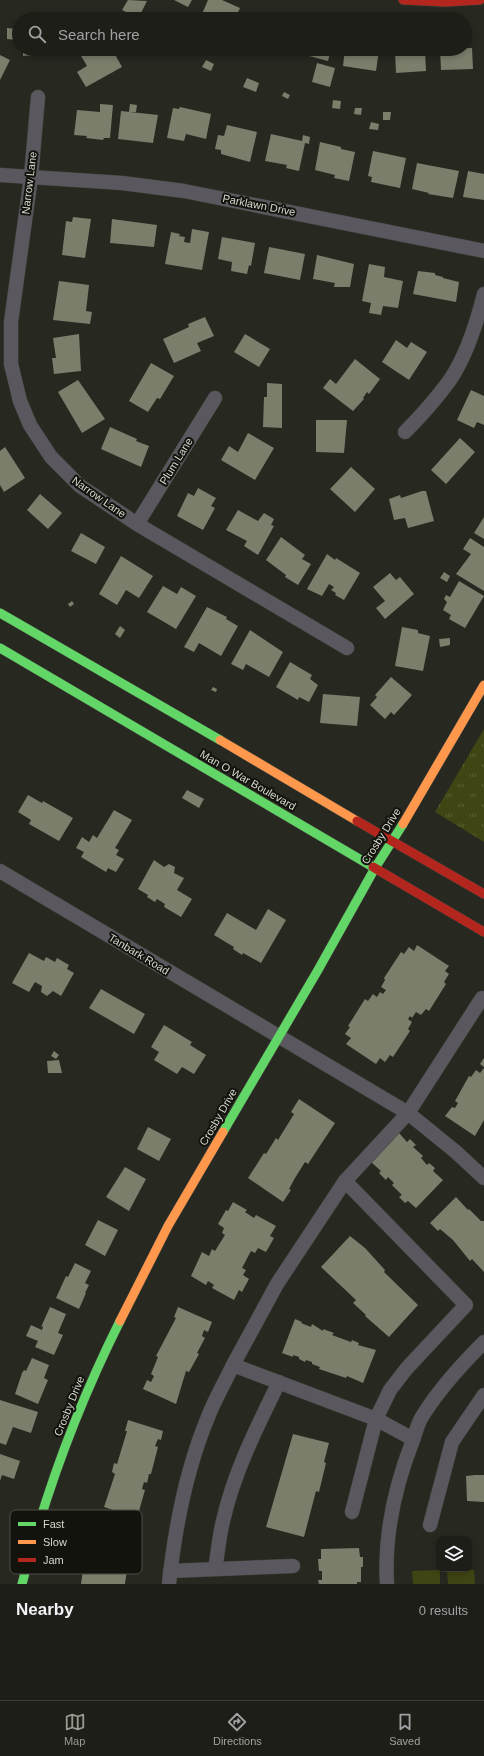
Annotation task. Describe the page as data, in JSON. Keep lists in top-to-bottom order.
{
  "streets": {
    "main road": ["Man O War Boulevard", "Crosby Drive"],
    "street": [
      "Narrow Lane",
      "Parklawn Drive",
      "Plum Lane",
      "Tanbark Road"
    ]
  },
  "crossings": [
    ["Narrow Lane", "Parklawn Drive"],
    ["Narrow Lane", "Plum Lane"],
    ["Man O War Boulevard", "Crosby Drive"],
    ["Crosby Drive", "Tanbark Road"]
  ],
  "legend": ["Fast", "Slow", "Jam"],
  "page": {
    "search": "Search here",
    "heading": ["Nearby", "0 results"],
    "nav": ["Map", "Directions", "Saved"]
  }
}
